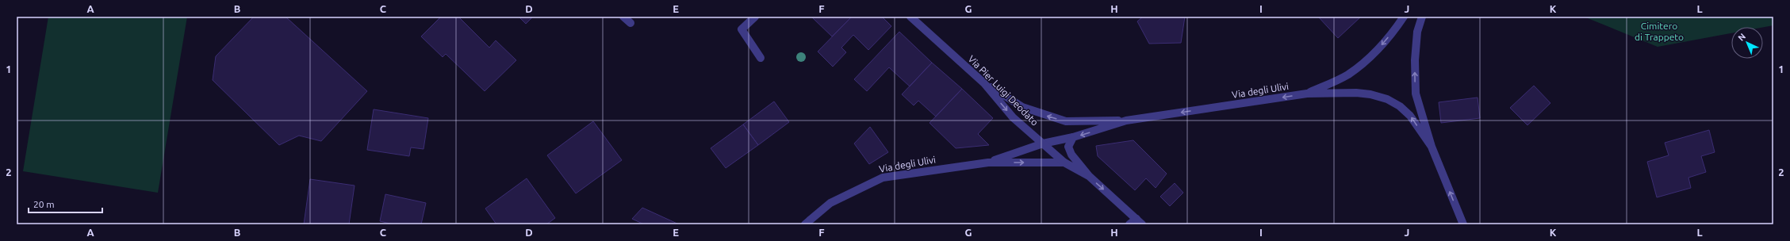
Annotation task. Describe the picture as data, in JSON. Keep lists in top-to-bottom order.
{
  "streets": {
    "street": ["Via Pier Luigi Deodato", "Via degli Ulivi"]
  },
  "crossings": [
    ["Via Pier Luigi Deodato", "Via degli Ulivi"]
  ],
  "one_way": ["Via Pier Luigi Deodato", "Via degli Ulivi"],
  "parks": ["Cimitero di Trappeto"],
  "scale_bar": "20 m",
  "north": "top left",
  "grid": {
    "columns": [
      "A",
      "B",
      "C",
      "D",
      "E",
      "F",
      "G",
      "H",
      "I",
      "J",
      "K",
      "L"
    ],
    "rows": ["1", "2"]
  }
}
